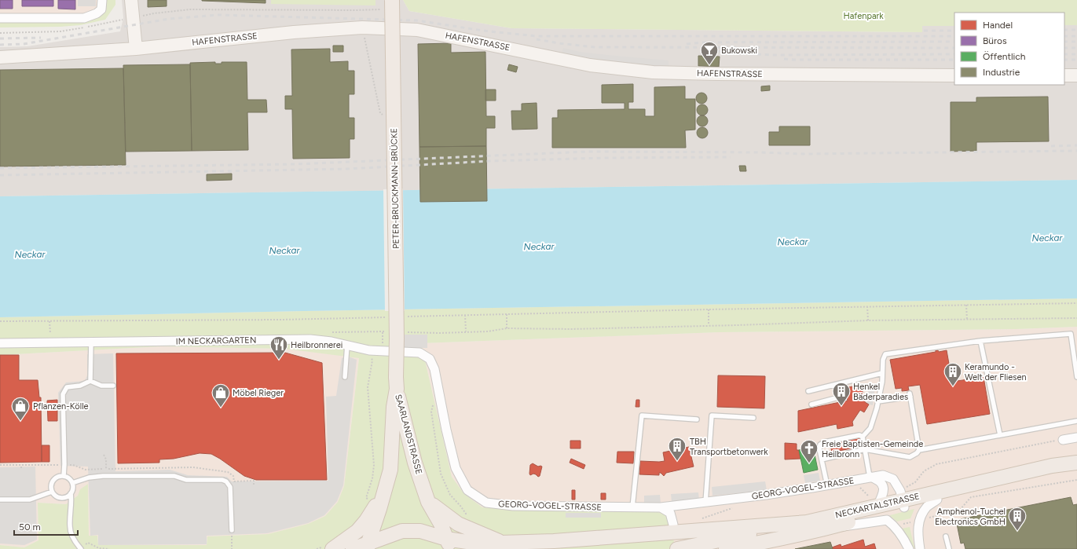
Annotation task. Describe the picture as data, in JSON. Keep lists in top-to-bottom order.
{
  "streets": {
    "main road": [
      "HAFENSTRASSE",
      "PETER-BRUCKMANN-BRÜCKE",
      "SAARLANDSTRASSE",
      "NECKARTALSTRASSE"
    ],
    "street": ["IM NECKARGARTEN", "GEORG-VOGEL-STRASSE"]
  },
  "crossings": [
    ["PETER-BRUCKMANN-BRÜCKE", "SAARLANDSTRASSE"],
    ["IM NECKARGARTEN", "GEORG-VOGEL-STRASSE"],
    ["GEORG-VOGEL-STRASSE", "NECKARTALSTRASSE"]
  ],
  "water": ["Neckar"],
  "parks": ["Hafenpark"],
  "places": {
    "bar": ["Bukowski"],
    "restaurant": ["Heilbronnerei"],
    "building": [
      "Keramundo - Welt der Fliesen",
      "Henkel Bäderparadies",
      "TBH Transportbetonwerk",
      "Amphenol-Tuchel Electronics GmbH"
    ],
    "shop": ["Möbel Rieger", "Pflanzen-Kölle"],
    "church": ["Freie Baptisten-Gemeinde Heilbronn"]
  },
  "legend": [
    "Handel",
    "Büros",
    "Öffentlich",
    "Industrie"
  ],
  "scale_bar": "50 m"
}
